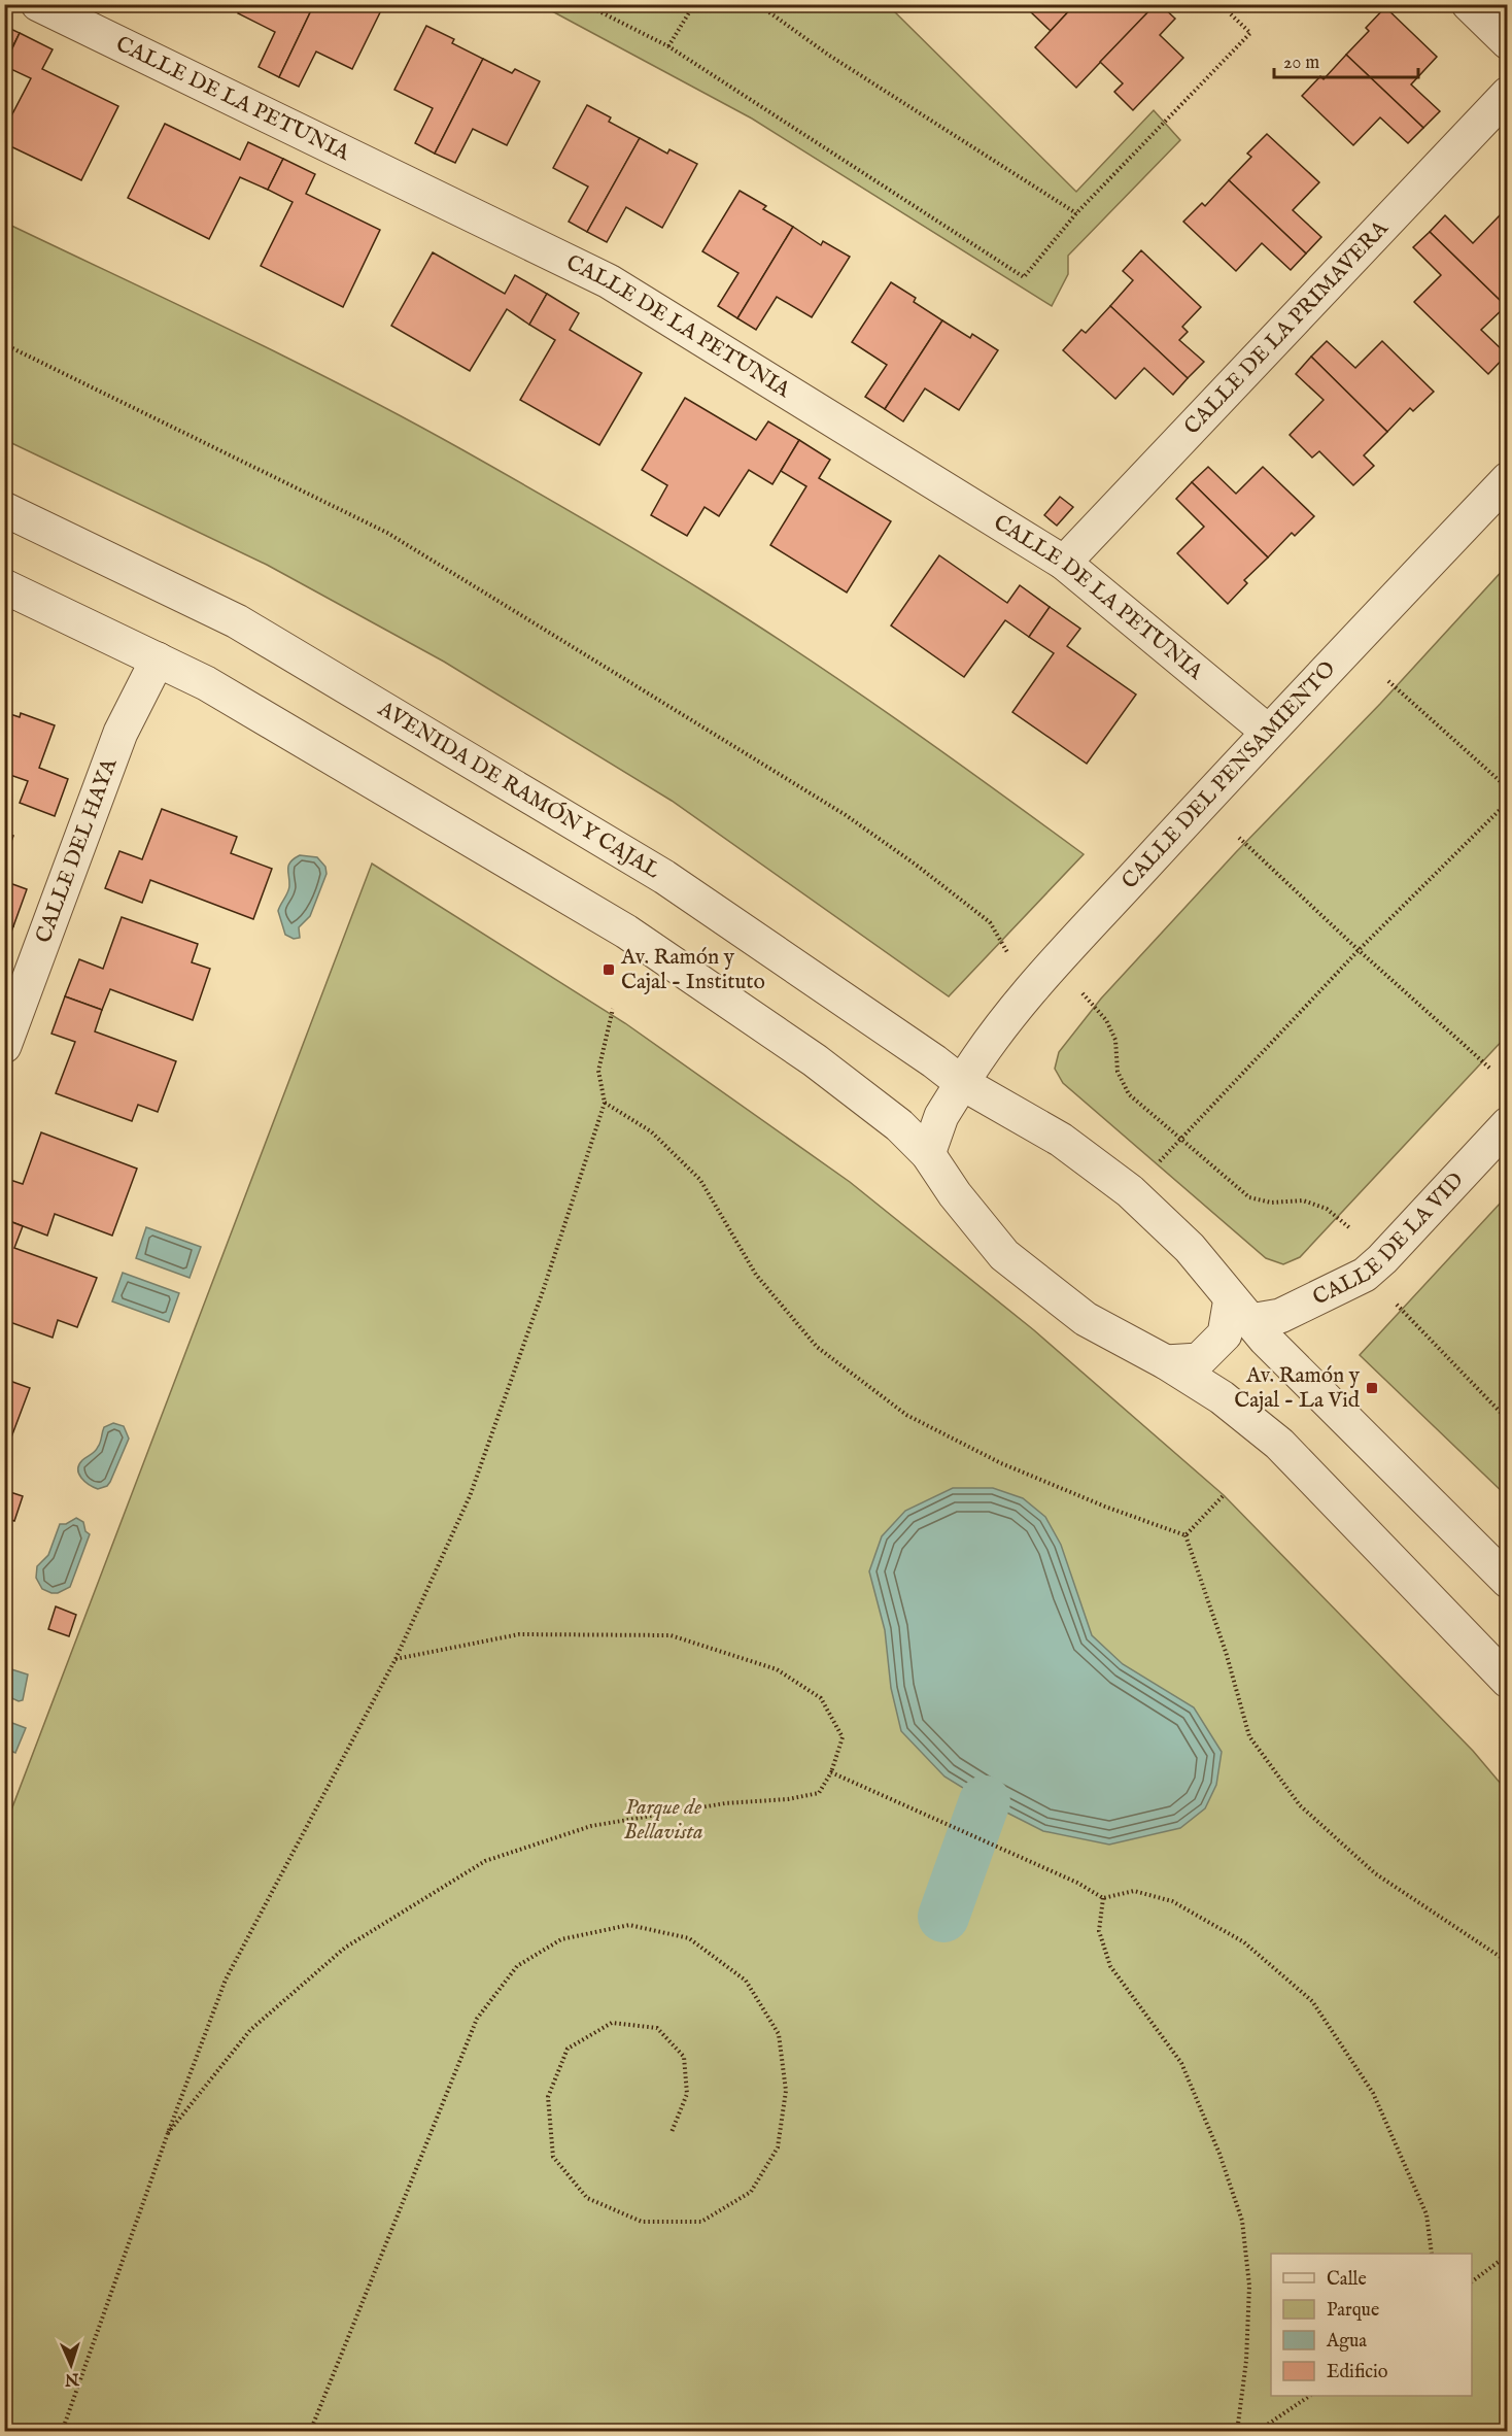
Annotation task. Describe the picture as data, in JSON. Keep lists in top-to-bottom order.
{
  "streets": {
    "street": [
      "CALLE DE LA PETUNIA",
      "CALLE DE LA PRIMAVERA",
      "CALLE DEL PENSAMIENTO",
      "AVENIDA DE RAMÓN Y CAJAL",
      "CALLE DEL HAYA",
      "CALLE DE LA VID"
    ]
  },
  "crossings": [
    ["CALLE DE LA PETUNIA", "CALLE DE LA PRIMAVERA"],
    ["CALLE DE LA PETUNIA", "CALLE DEL PENSAMIENTO"],
    ["CALLE DEL PENSAMIENTO", "AVENIDA DE RAMÓN Y CAJAL"],
    ["AVENIDA DE RAMÓN Y CAJAL", "CALLE DE LA VID"]
  ],
  "parks": ["Parque de Bellavista"],
  "places": {
    "transit": ["Av. Ramón y Cajal - Instituto", "Av. Ramón y Cajal - La Vid"]
  },
  "legend": [
    "Calle",
    "Parque",
    "Agua",
    "Edificio"
  ],
  "scale_bar": "20 m",
  "north": "bottom"
}
